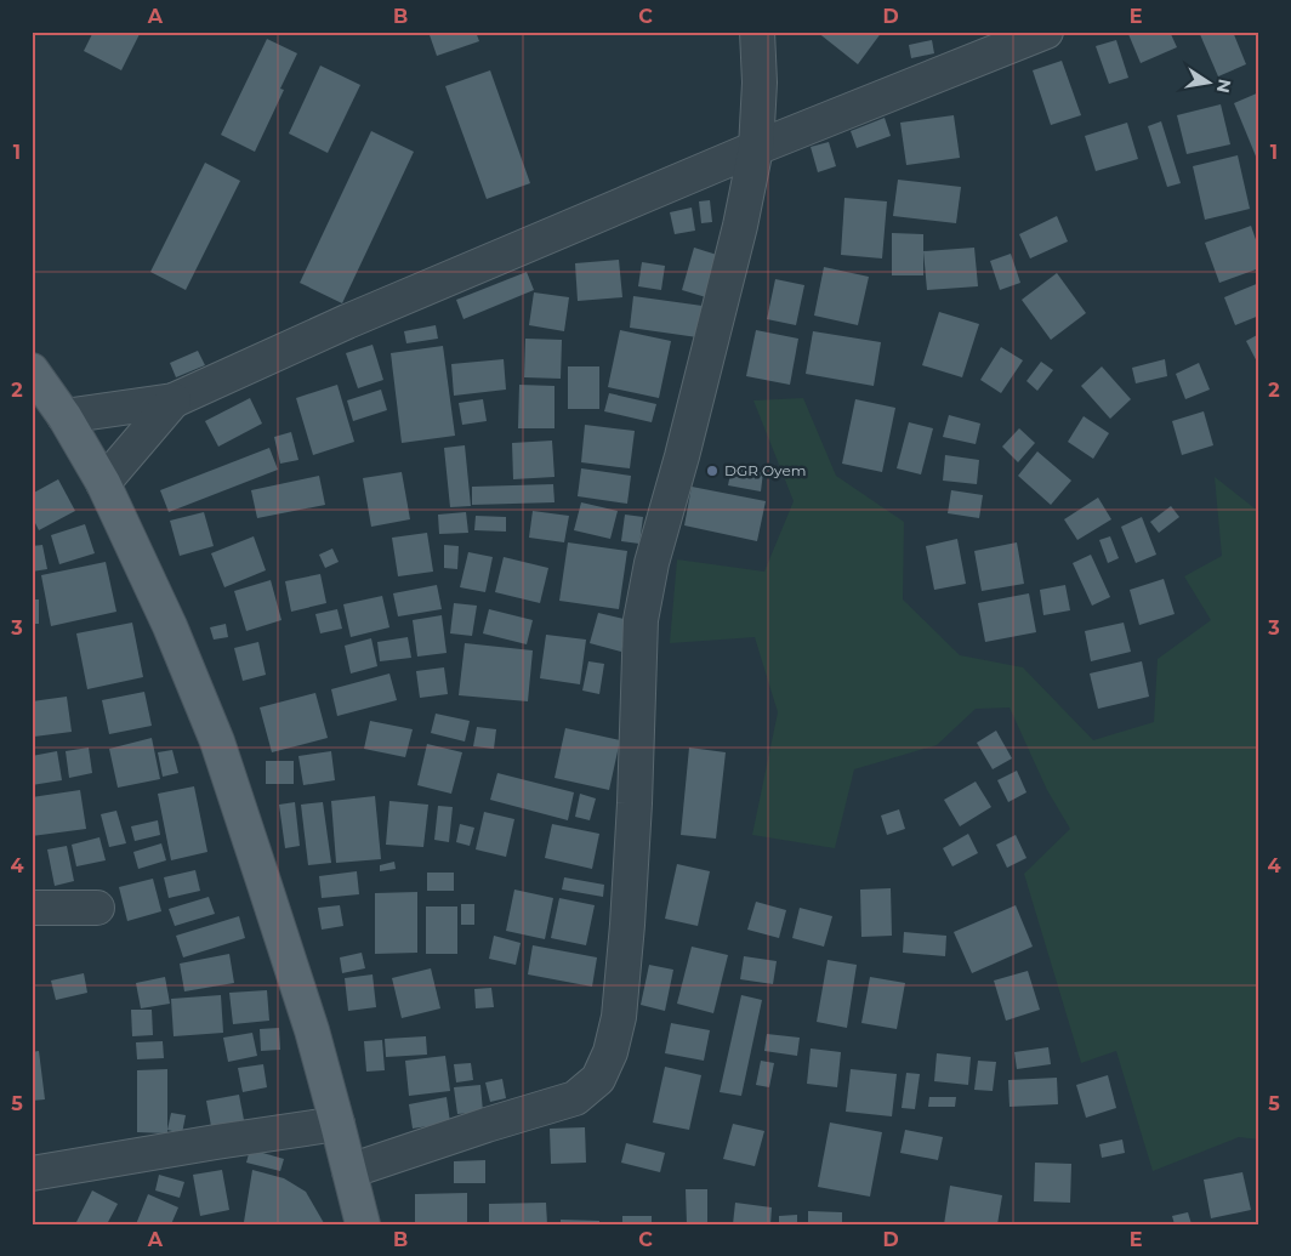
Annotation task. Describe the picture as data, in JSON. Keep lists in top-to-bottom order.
{
  "places": ["DGR Oyem"],
  "north": "right",
  "grid": {
    "columns": [
      "A",
      "B",
      "C",
      "D",
      "E"
    ],
    "rows": [
      "1",
      "2",
      "3",
      "4",
      "5"
    ]
  }
}
